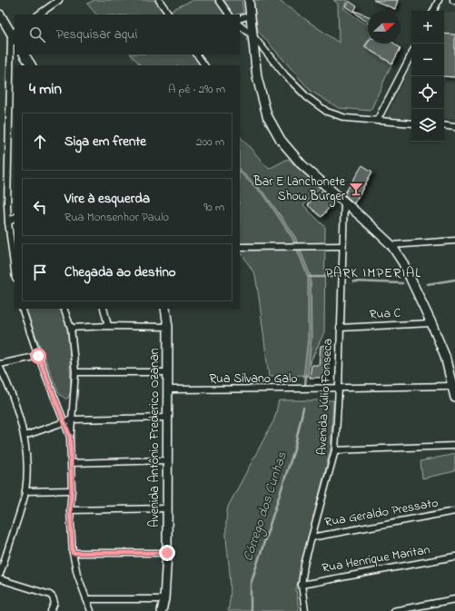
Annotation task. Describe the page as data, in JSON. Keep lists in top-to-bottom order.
{
  "streets": {
    "street": [
      "Rua C",
      "Rua Silvano Galo",
      "Avenida Júlio Fonseca",
      "Avenida Antônio Frederico Ozanan",
      "Rua Geraldo Pressato",
      "Rua Henrique Maritan"
    ]
  },
  "crossings": [
    ["Rua C", "Avenida Júlio Fonseca"],
    ["Rua Silvano Galo", "Avenida Júlio Fonseca"],
    ["Rua Silvano Galo", "Avenida Antônio Frederico Ozanan"],
    ["Avenida Júlio Fonseca", "Rua Geraldo Pressato"],
    ["Avenida Júlio Fonseca", "Rua Henrique Maritan"]
  ],
  "districts": ["PARK IMPERIAL"],
  "water": ["Córrego dos Cunhas"],
  "places": {
    "bar": ["Bar E Lanchonete Show Burger"]
  },
  "north": "right",
  "page": {
    "map_buttons": ["+", "−"],
    "search": "Pesquisar aqui",
    "heading": ["4 min", "A pé · 290 m"],
    "list": [
      ["Siga em frente", "200 m"],
      ["Vire à esquerda", "Rua Monsenhor Paulo", "90 m"],
      "Chegada ao destino"
    ]
  }
}
